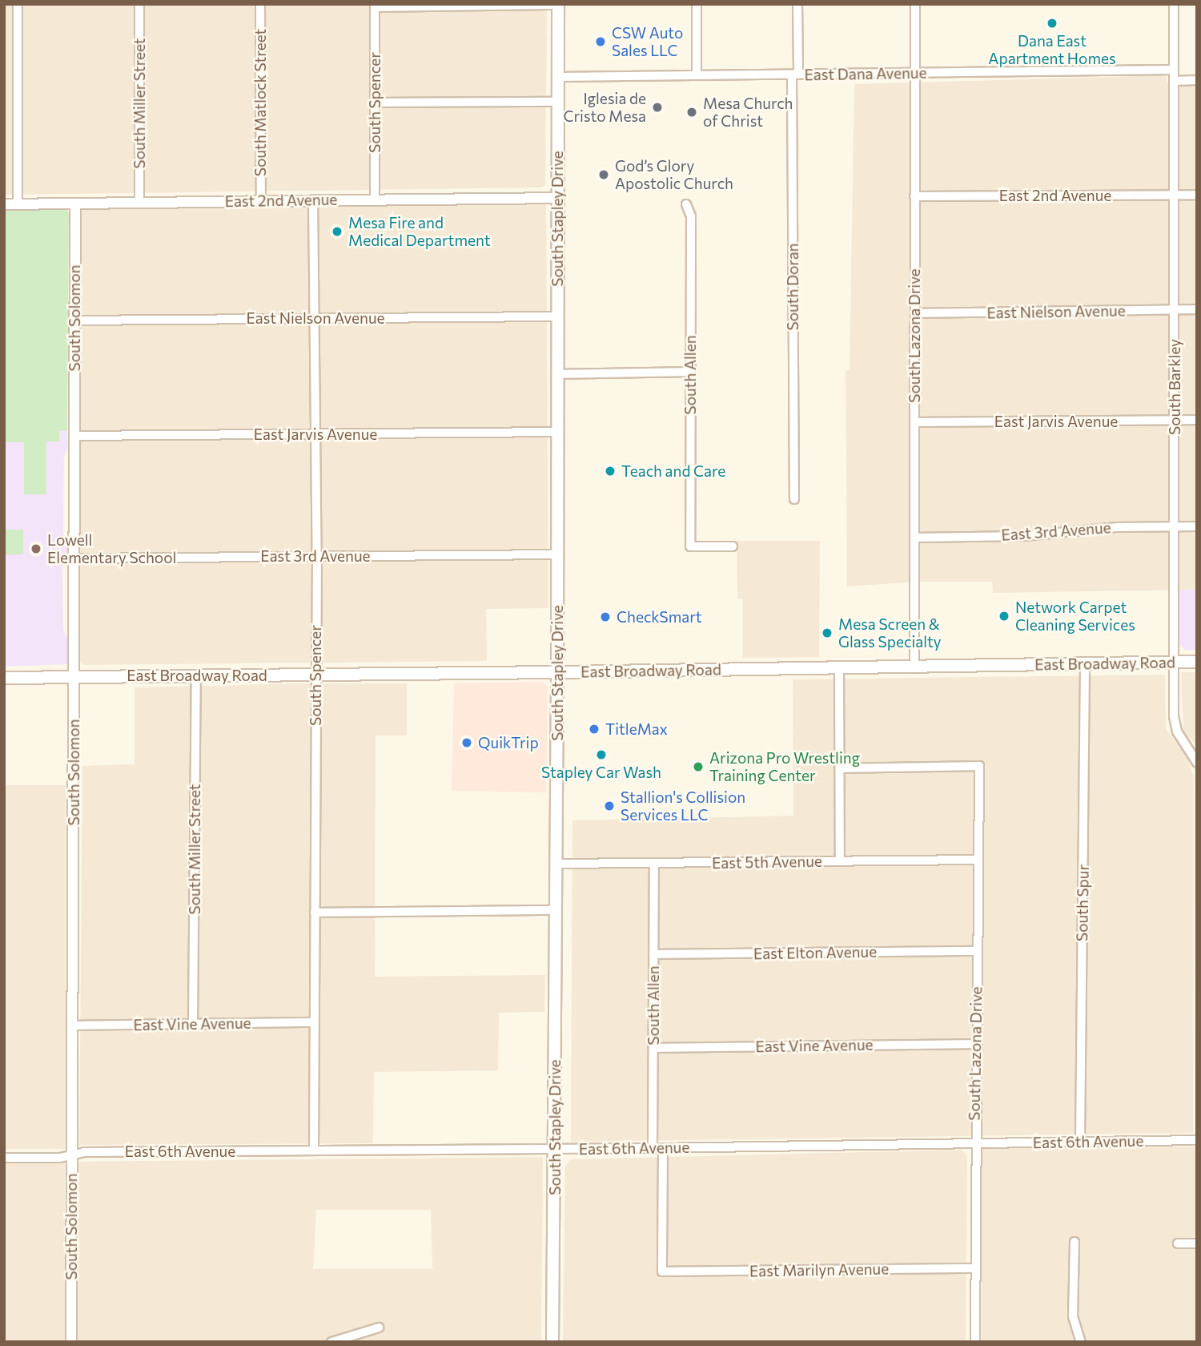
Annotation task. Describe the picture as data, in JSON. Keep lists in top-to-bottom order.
{
  "streets": {
    "main road": ["South Stapley Drive", "East Broadway Road"],
    "street": [
      "East Dana Avenue",
      "South Matlock Street",
      "South Spencer",
      "South Miller Street",
      "East 2nd Avenue",
      "South Doran",
      "East Nielson Avenue",
      "South Solomon",
      "South Lazona Drive",
      "South Allen",
      "South Barkley",
      "East Jarvis Avenue",
      "East 3rd Avenue",
      "East 5th Avenue",
      "South Spur",
      "East Elton Avenue",
      "East Vine Avenue",
      "East 6th Avenue",
      "East Marilyn Avenue"
    ]
  },
  "crossings": [
    ["East Dana Avenue", "South Stapley Drive"],
    ["East Dana Avenue", "South Doran"],
    ["East Dana Avenue", "South Lazona Drive"],
    ["East Dana Avenue", "South Barkley"],
    ["South Matlock Street", "East 2nd Avenue"],
    ["South Spencer", "East 2nd Avenue"],
    ["South Spencer", "South Stapley Drive"],
    ["South Spencer", "East Nielson Avenue"],
    ["South Spencer", "East Jarvis Avenue"],
    ["South Spencer", "East 3rd Avenue"],
    ["South Spencer", "East Broadway Road"],
    ["South Spencer", "East Vine Avenue"],
    ["South Spencer", "East 6th Avenue"],
    ["South Miller Street", "East 2nd Avenue"],
    ["South Miller Street", "East Broadway Road"],
    ["South Miller Street", "East Vine Avenue"],
    ["East 2nd Avenue", "South Stapley Drive"],
    ["East 2nd Avenue", "South Solomon"],
    ["East 2nd Avenue", "South Lazona Drive"],
    ["East 2nd Avenue", "South Barkley"],
    ["South Stapley Drive", "East Nielson Avenue"],
    ["South Stapley Drive", "East Jarvis Avenue"],
    ["South Stapley Drive", "East 3rd Avenue"],
    ["South Stapley Drive", "East Broadway Road"],
    ["South Stapley Drive", "East 5th Avenue"],
    ["South Stapley Drive", "East 6th Avenue"],
    ["East Nielson Avenue", "South Solomon"],
    ["East Nielson Avenue", "South Lazona Drive"],
    ["East Nielson Avenue", "South Barkley"],
    ["South Solomon", "East Jarvis Avenue"],
    ["South Solomon", "East 3rd Avenue"],
    ["South Solomon", "East Broadway Road"],
    ["South Solomon", "East Vine Avenue"],
    ["South Solomon", "East 6th Avenue"],
    ["South Lazona Drive", "East Jarvis Avenue"],
    ["South Lazona Drive", "East 3rd Avenue"],
    ["South Lazona Drive", "East Broadway Road"],
    ["South Lazona Drive", "East 5th Avenue"],
    ["South Lazona Drive", "East Elton Avenue"],
    ["South Lazona Drive", "East Vine Avenue"],
    ["South Lazona Drive", "East 6th Avenue"],
    ["South Lazona Drive", "East Marilyn Avenue"],
    ["South Allen", "East 5th Avenue"],
    ["South Allen", "East Elton Avenue"],
    ["South Allen", "East Vine Avenue"],
    ["South Allen", "East 6th Avenue"],
    ["South Barkley", "East Jarvis Avenue"],
    ["South Barkley", "East 3rd Avenue"],
    ["South Barkley", "East Broadway Road"],
    ["East Broadway Road", "South Spur"],
    ["South Spur", "East 6th Avenue"],
    ["East 6th Avenue", "East Marilyn Avenue"]
  ],
  "places": [
    "Dana East Apartment Homes",
    "CSW Auto Sales LLC",
    "Iglesia de Cristo Mesa",
    "Mesa Church of Christ",
    "God’s Glory Apostolic Church",
    "Mesa Fire and Medical Department",
    "Teach and Care",
    "Lowell Elementary School",
    "Network Carpet Cleaning Services",
    "CheckSmart",
    "Mesa Screen & Glass Specialty",
    "TitleMax",
    "QuikTrip",
    "Stapley Car Wash",
    "Arizona Pro Wrestling Training Center",
    "Stallion's Collision Services LLC"
  ]
}
